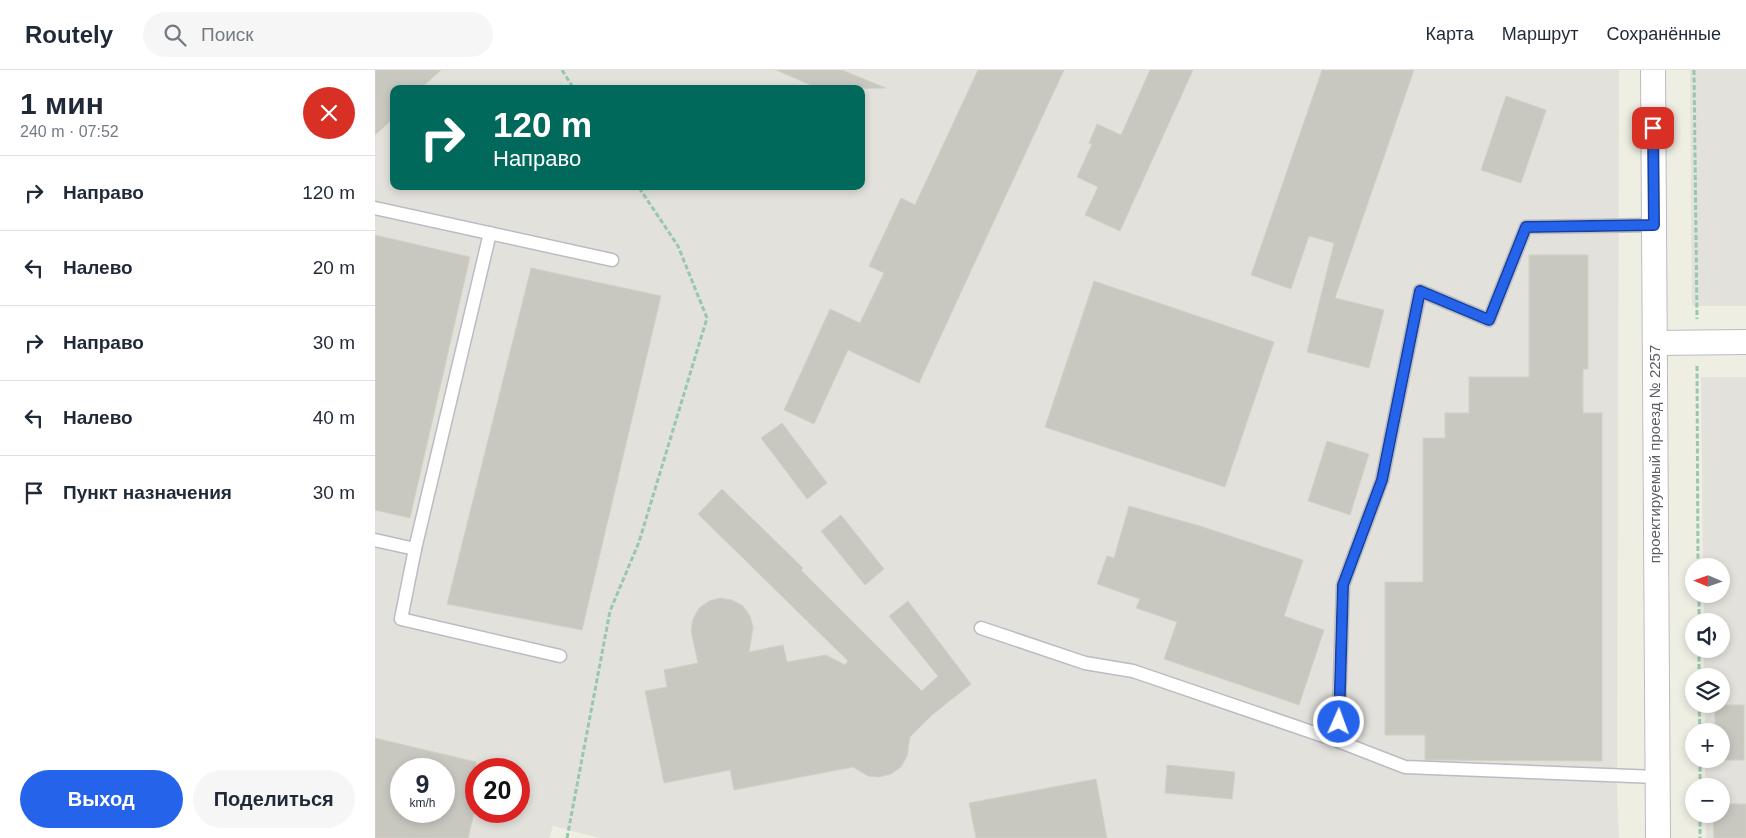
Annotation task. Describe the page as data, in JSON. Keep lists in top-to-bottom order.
{
  "streets": {
    "street": ["проектируемый проезд № 2257"]
  },
  "north": "left",
  "page": {
    "header": "Routely",
    "search": "Поиск",
    "nav": ["Карта", "Маршрут", "Сохранённые"],
    "heading": ["1 мин", "240 m · 07:52"],
    "turn": ["120 m", "Направо"],
    "list": [
      {
        "name": "Направо",
        "value": "120 m"
      },
      {
        "name": "Налево",
        "value": "20 m"
      },
      {
        "name": "Направо",
        "value": "30 m"
      },
      {
        "name": "Налево",
        "value": "40 m"
      },
      {
        "name": "Пункт назначения",
        "value": "30 m"
      }
    ],
    "map_buttons": ["+", "−"],
    "speed": "9 km/h",
    "limit": "20",
    "buttons": ["Выход", "Поделиться"]
  }
}
